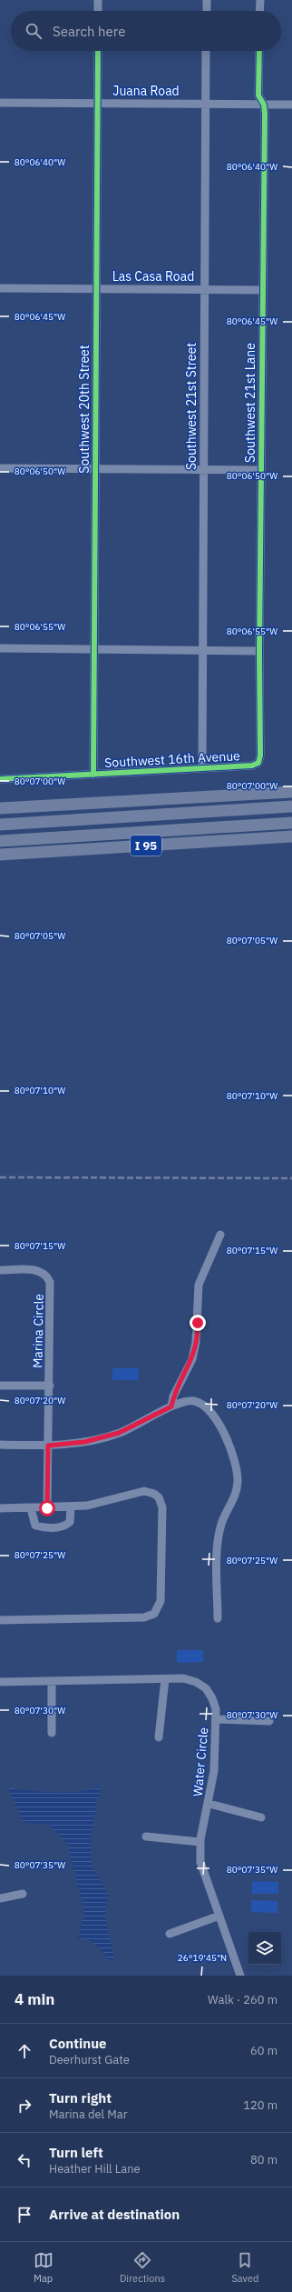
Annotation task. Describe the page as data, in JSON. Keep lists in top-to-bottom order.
{
  "streets": {
    "highway": ["I 95"],
    "street": [
      "Juana Road",
      "Las Casa Road",
      "Southwest 21st Lane",
      "Southwest 21st Street",
      "Southwest 20th Street",
      "Southwest 16th Avenue",
      "Marina Circle",
      "Water Circle"
    ]
  },
  "crossings": [
    ["Juana Road", "Southwest 21st Lane"],
    ["Juana Road", "Southwest 21st Street"],
    ["Juana Road", "Southwest 20th Street"],
    ["Las Casa Road", "Southwest 21st Lane"],
    ["Las Casa Road", "Southwest 21st Street"],
    ["Las Casa Road", "Southwest 20th Street"],
    ["Southwest 21st Lane", "Southwest 16th Avenue"],
    ["Southwest 21st Street", "Southwest 16th Avenue"],
    ["Southwest 20th Street", "Southwest 16th Avenue"]
  ],
  "page": {
    "search": "Search here",
    "heading": ["4 min", "Walk · 260 m"],
    "list": [
      ["Continue", "Deerhurst Gate", "60 m"],
      ["Turn right", "Marina del Mar", "120 m"],
      ["Turn left", "Heather Hill Lane", "80 m"],
      "Arrive at destination"
    ],
    "nav": ["Map", "Directions", "Saved"]
  },
  "coordinates": [
    "80°06'40\"W",
    "80°06'45\"W",
    "80°06'50\"W",
    "80°06'55\"W",
    "80°07'00\"W",
    "80°07'05\"W",
    "80°07'10\"W",
    "80°07'15\"W",
    "80°07'20\"W",
    "80°07'25\"W",
    "80°07'30\"W",
    "80°07'35\"W",
    "26°19'45\"N"
  ]
}
